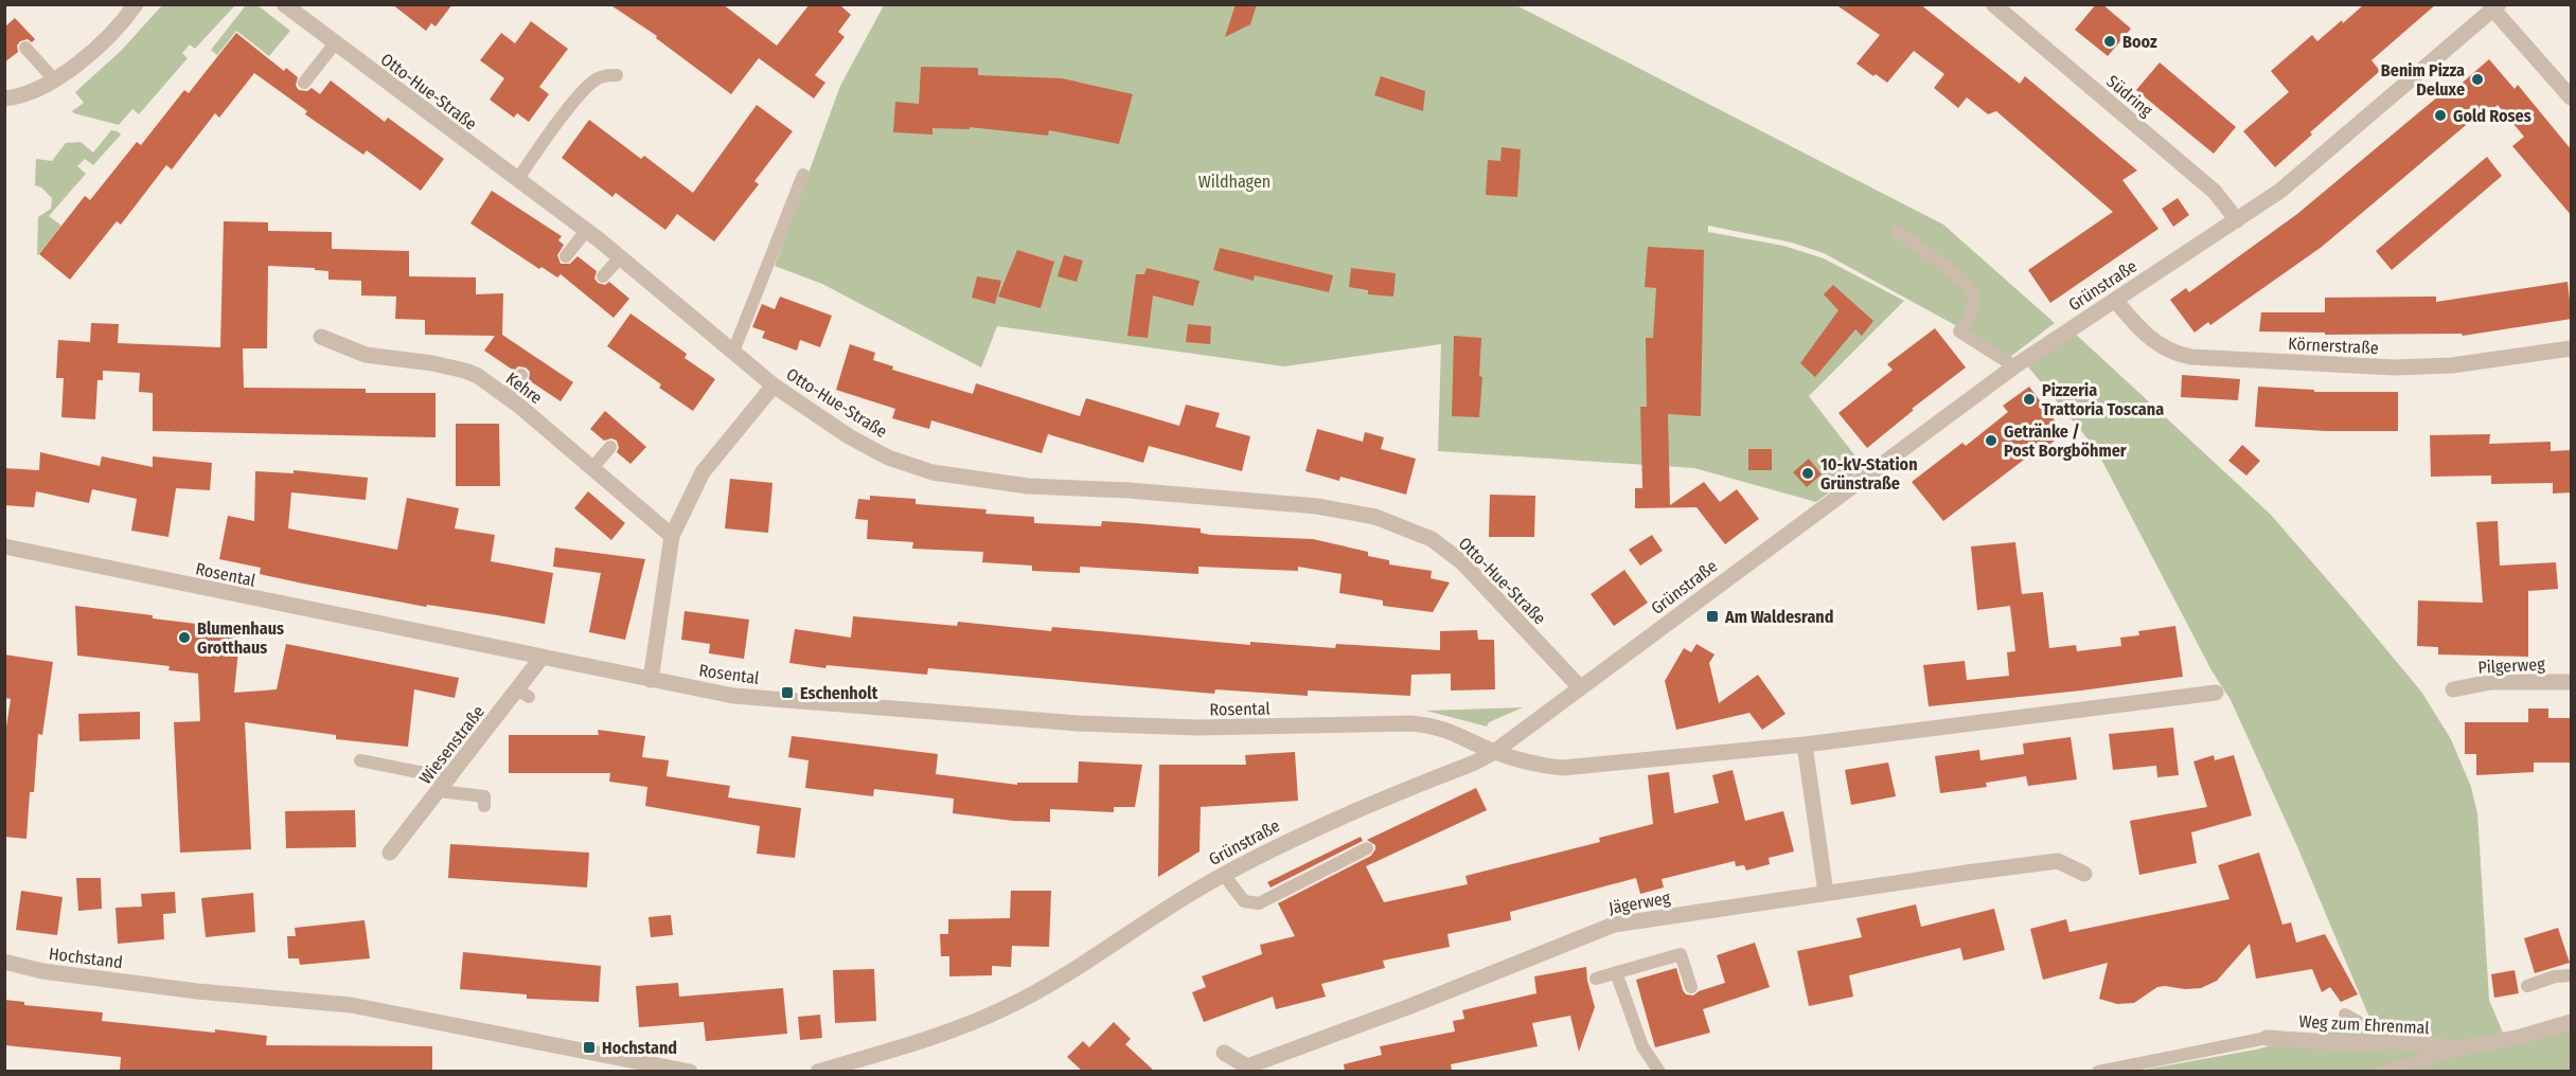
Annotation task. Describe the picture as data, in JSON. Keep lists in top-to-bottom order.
{
  "streets": {
    "street": [
      "Otto-Hue-Straße",
      "Südring",
      "Grünstraße",
      "Körnerstraße",
      "Kehre",
      "Rosental",
      "Pilgerweg",
      "Wiesenstraße",
      "Jägerweg",
      "Hochstand",
      "Weg zum Ehrenmal"
    ]
  },
  "crossings": [
    ["Otto-Hue-Straße", "Grünstraße"],
    ["Südring", "Grünstraße"],
    ["Grünstraße", "Körnerstraße"],
    ["Grünstraße", "Rosental"],
    ["Rosental", "Wiesenstraße"]
  ],
  "parks": ["Wildhagen"],
  "places": {
    "other": [
      "Booz",
      "Benim Pizza Deluxe",
      "Gold Roses",
      "Pizzeria Trattoria Toscana",
      "Getränke / Post Borgböhmer",
      "10-kV-Station Grünstraße",
      "Blumenhaus Grotthaus"
    ],
    "transit": ["Am Waldesrand", "Eschenholt", "Hochstand"]
  }
}
